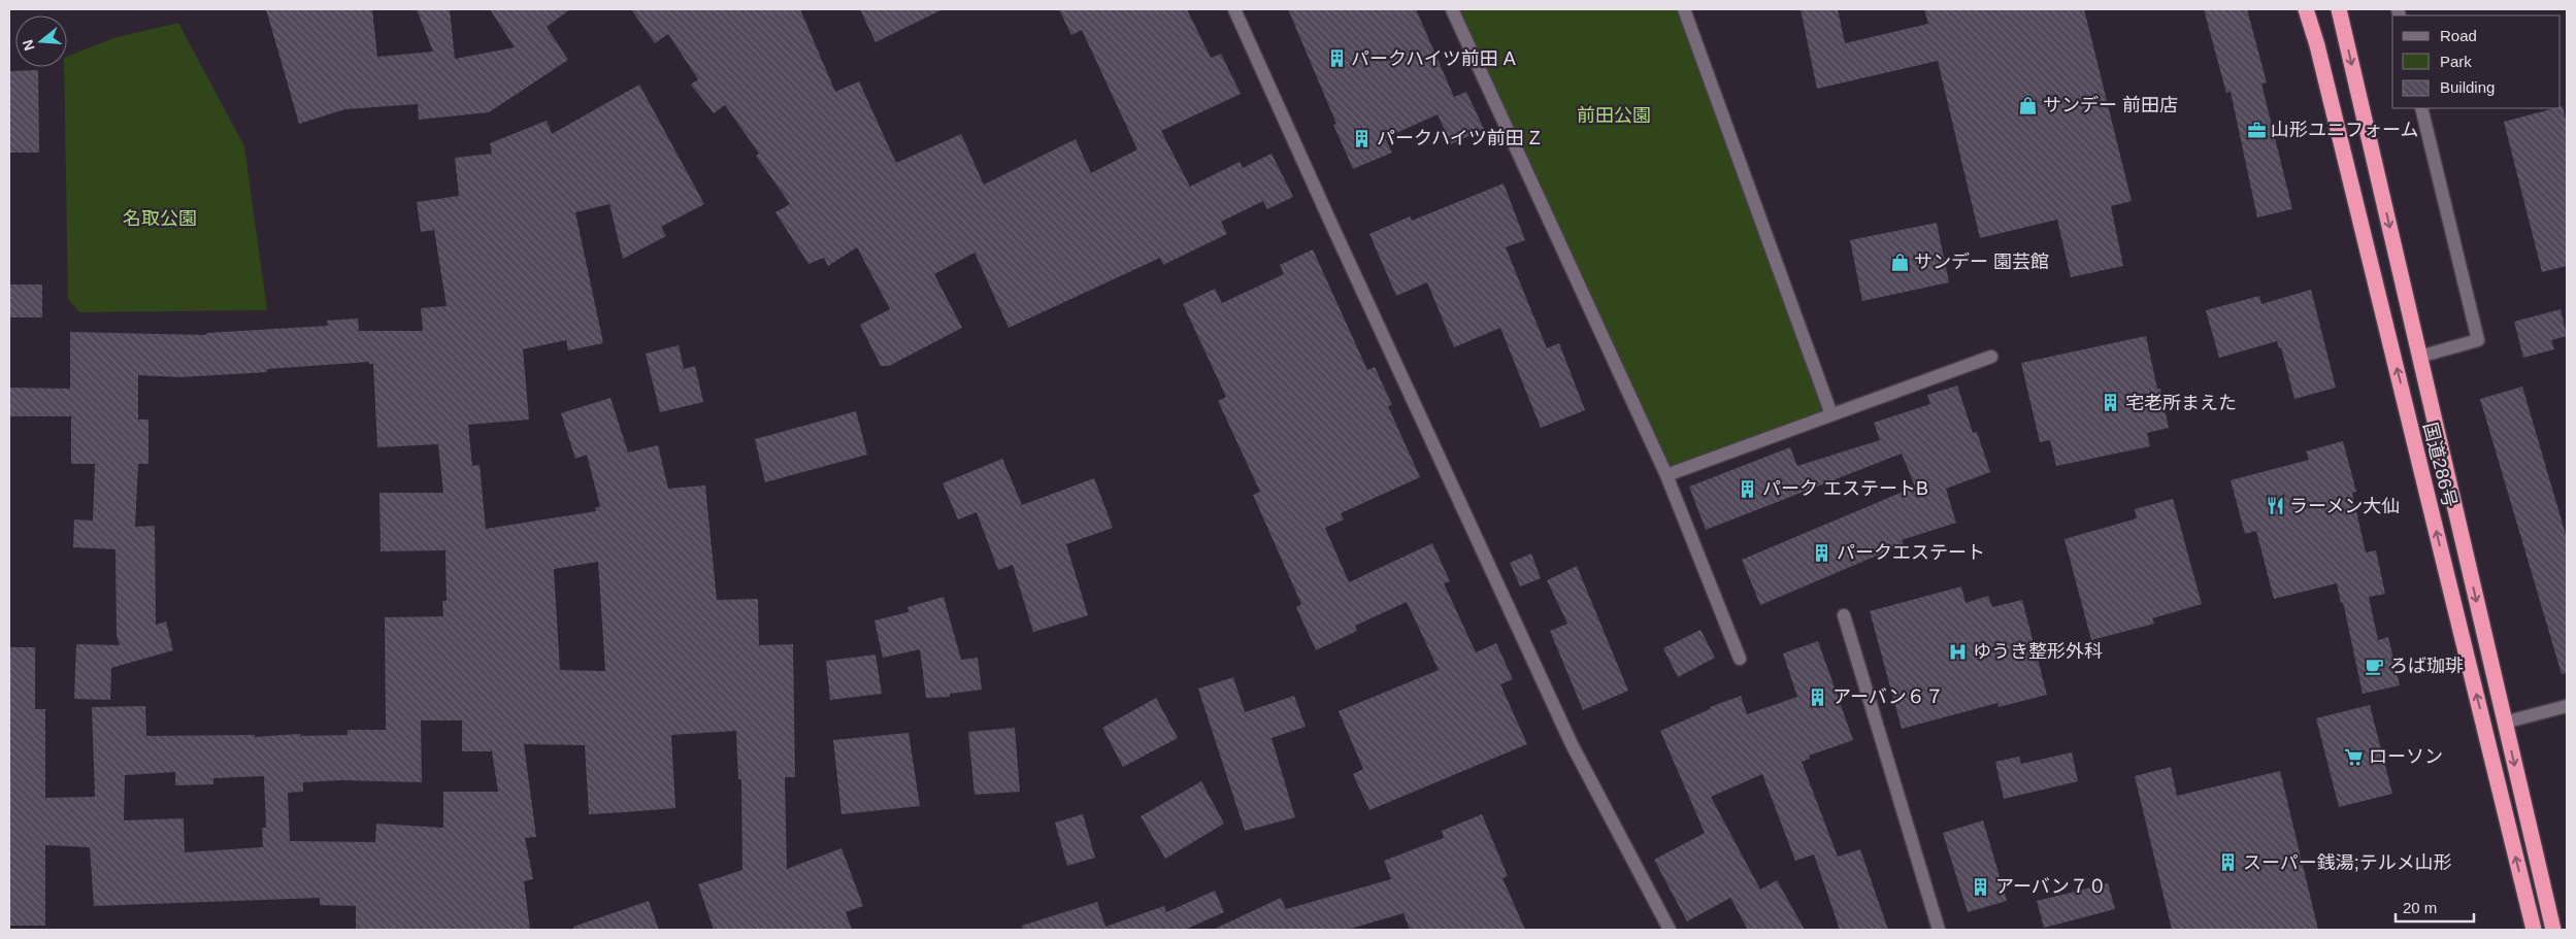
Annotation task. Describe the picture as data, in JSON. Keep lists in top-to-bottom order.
{
  "streets": {
    "highway": ["国道286号"]
  },
  "parks": ["前田公園", "名取公園"],
  "places": {
    "building": [
      "パークハイツ前田 A",
      "パークハイツ前田 Z",
      "宅老所まえた",
      "パーク エステートB",
      "パークエステート",
      "アーバン６７",
      "スーパー銭湯;テルメ山形",
      "アーバン７０"
    ],
    "shop": ["サンデー 前田店", "サンデー 園芸館"],
    "office": ["山形ユニフォーム"],
    "restaurant": ["ラーメン大仙"],
    "hospital": ["ゆうき整形外科"],
    "cafe": ["ろば珈琲"],
    "supermarket": ["ローソン"]
  },
  "legend": ["Road", "Park", "Building"],
  "scale_bar": "20 m",
  "north": "left"
}
